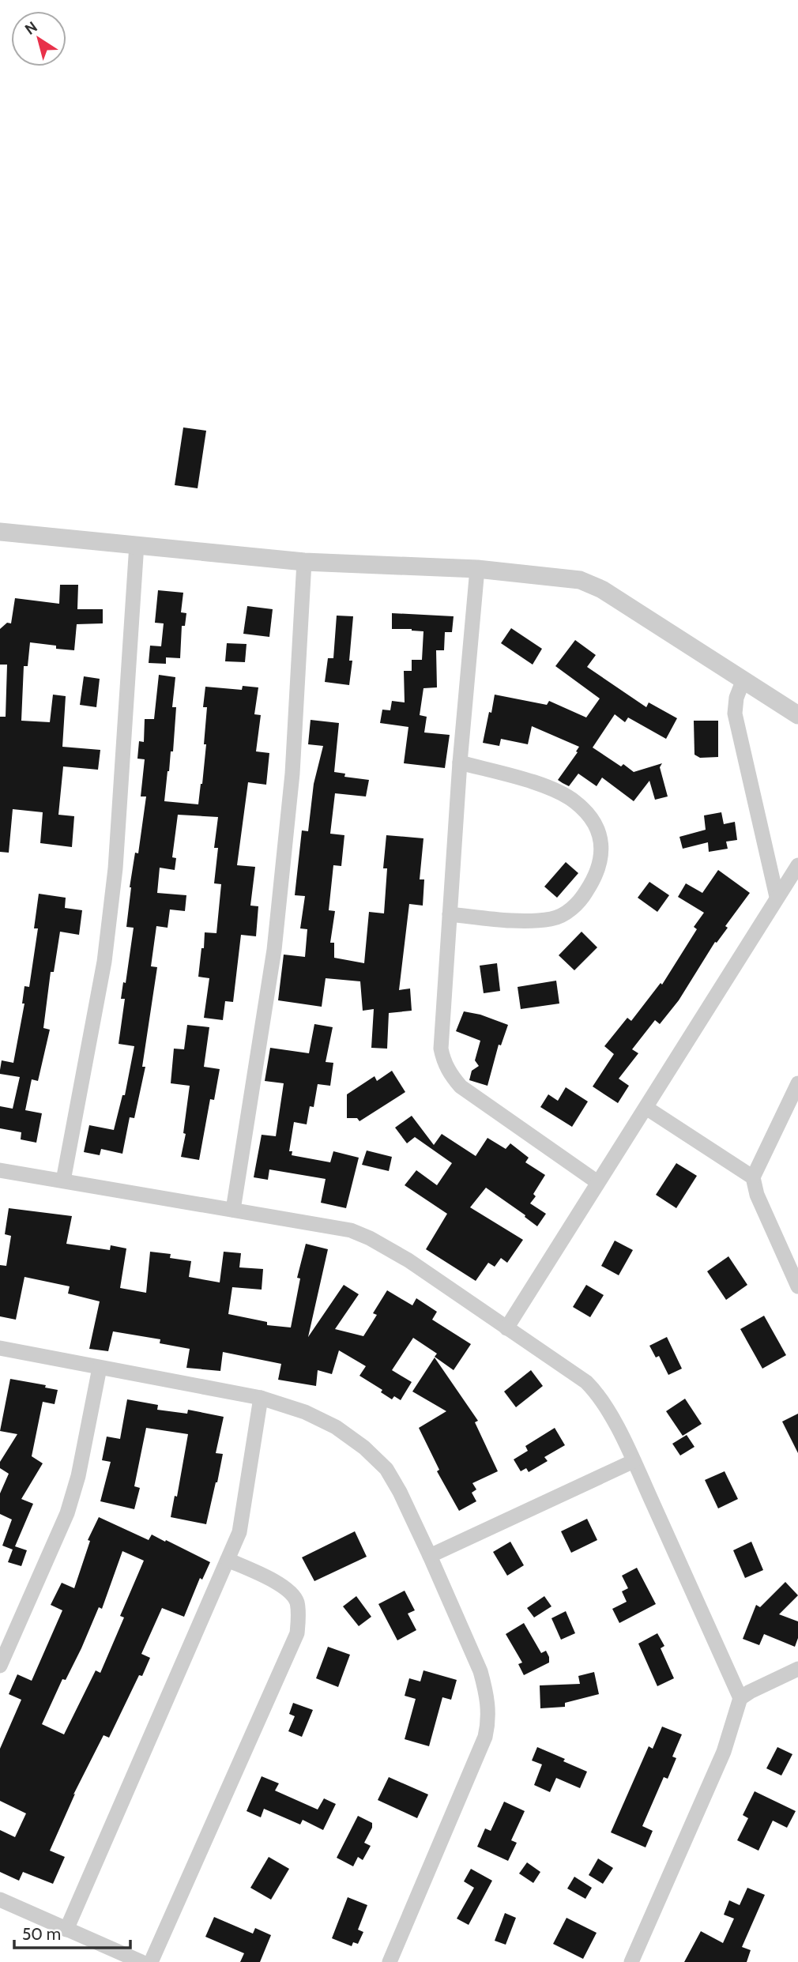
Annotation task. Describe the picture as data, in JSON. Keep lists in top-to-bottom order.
{
  "scale_bar": "50 m",
  "north": "top left"
}
